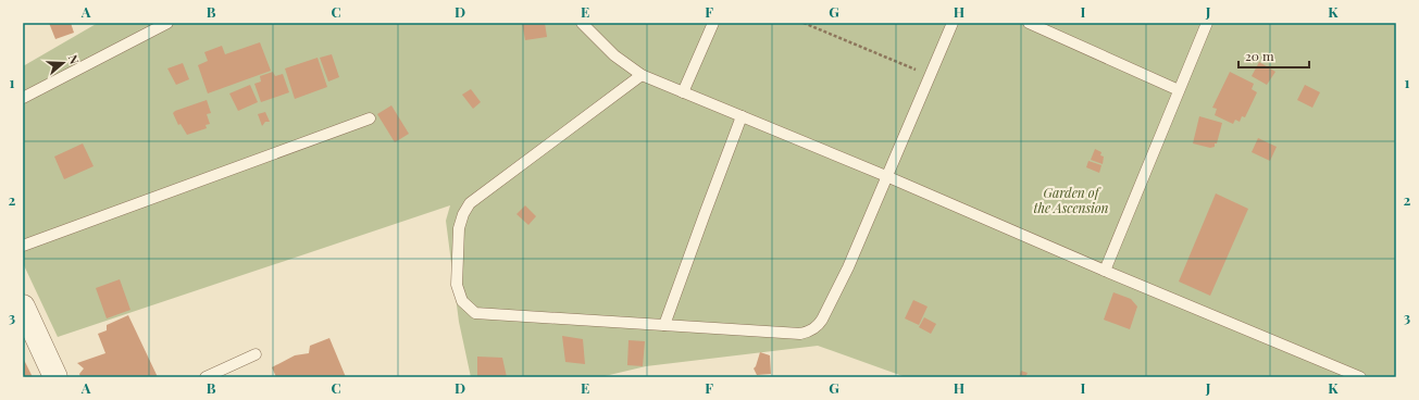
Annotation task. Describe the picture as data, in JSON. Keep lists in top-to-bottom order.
{
  "parks": ["Garden of the Ascension"],
  "scale_bar": "20 m",
  "north": "right",
  "grid": {
    "columns": [
      "A",
      "B",
      "C",
      "D",
      "E",
      "F",
      "G",
      "H",
      "I",
      "J",
      "K"
    ],
    "rows": ["1", "2", "3"]
  }
}
